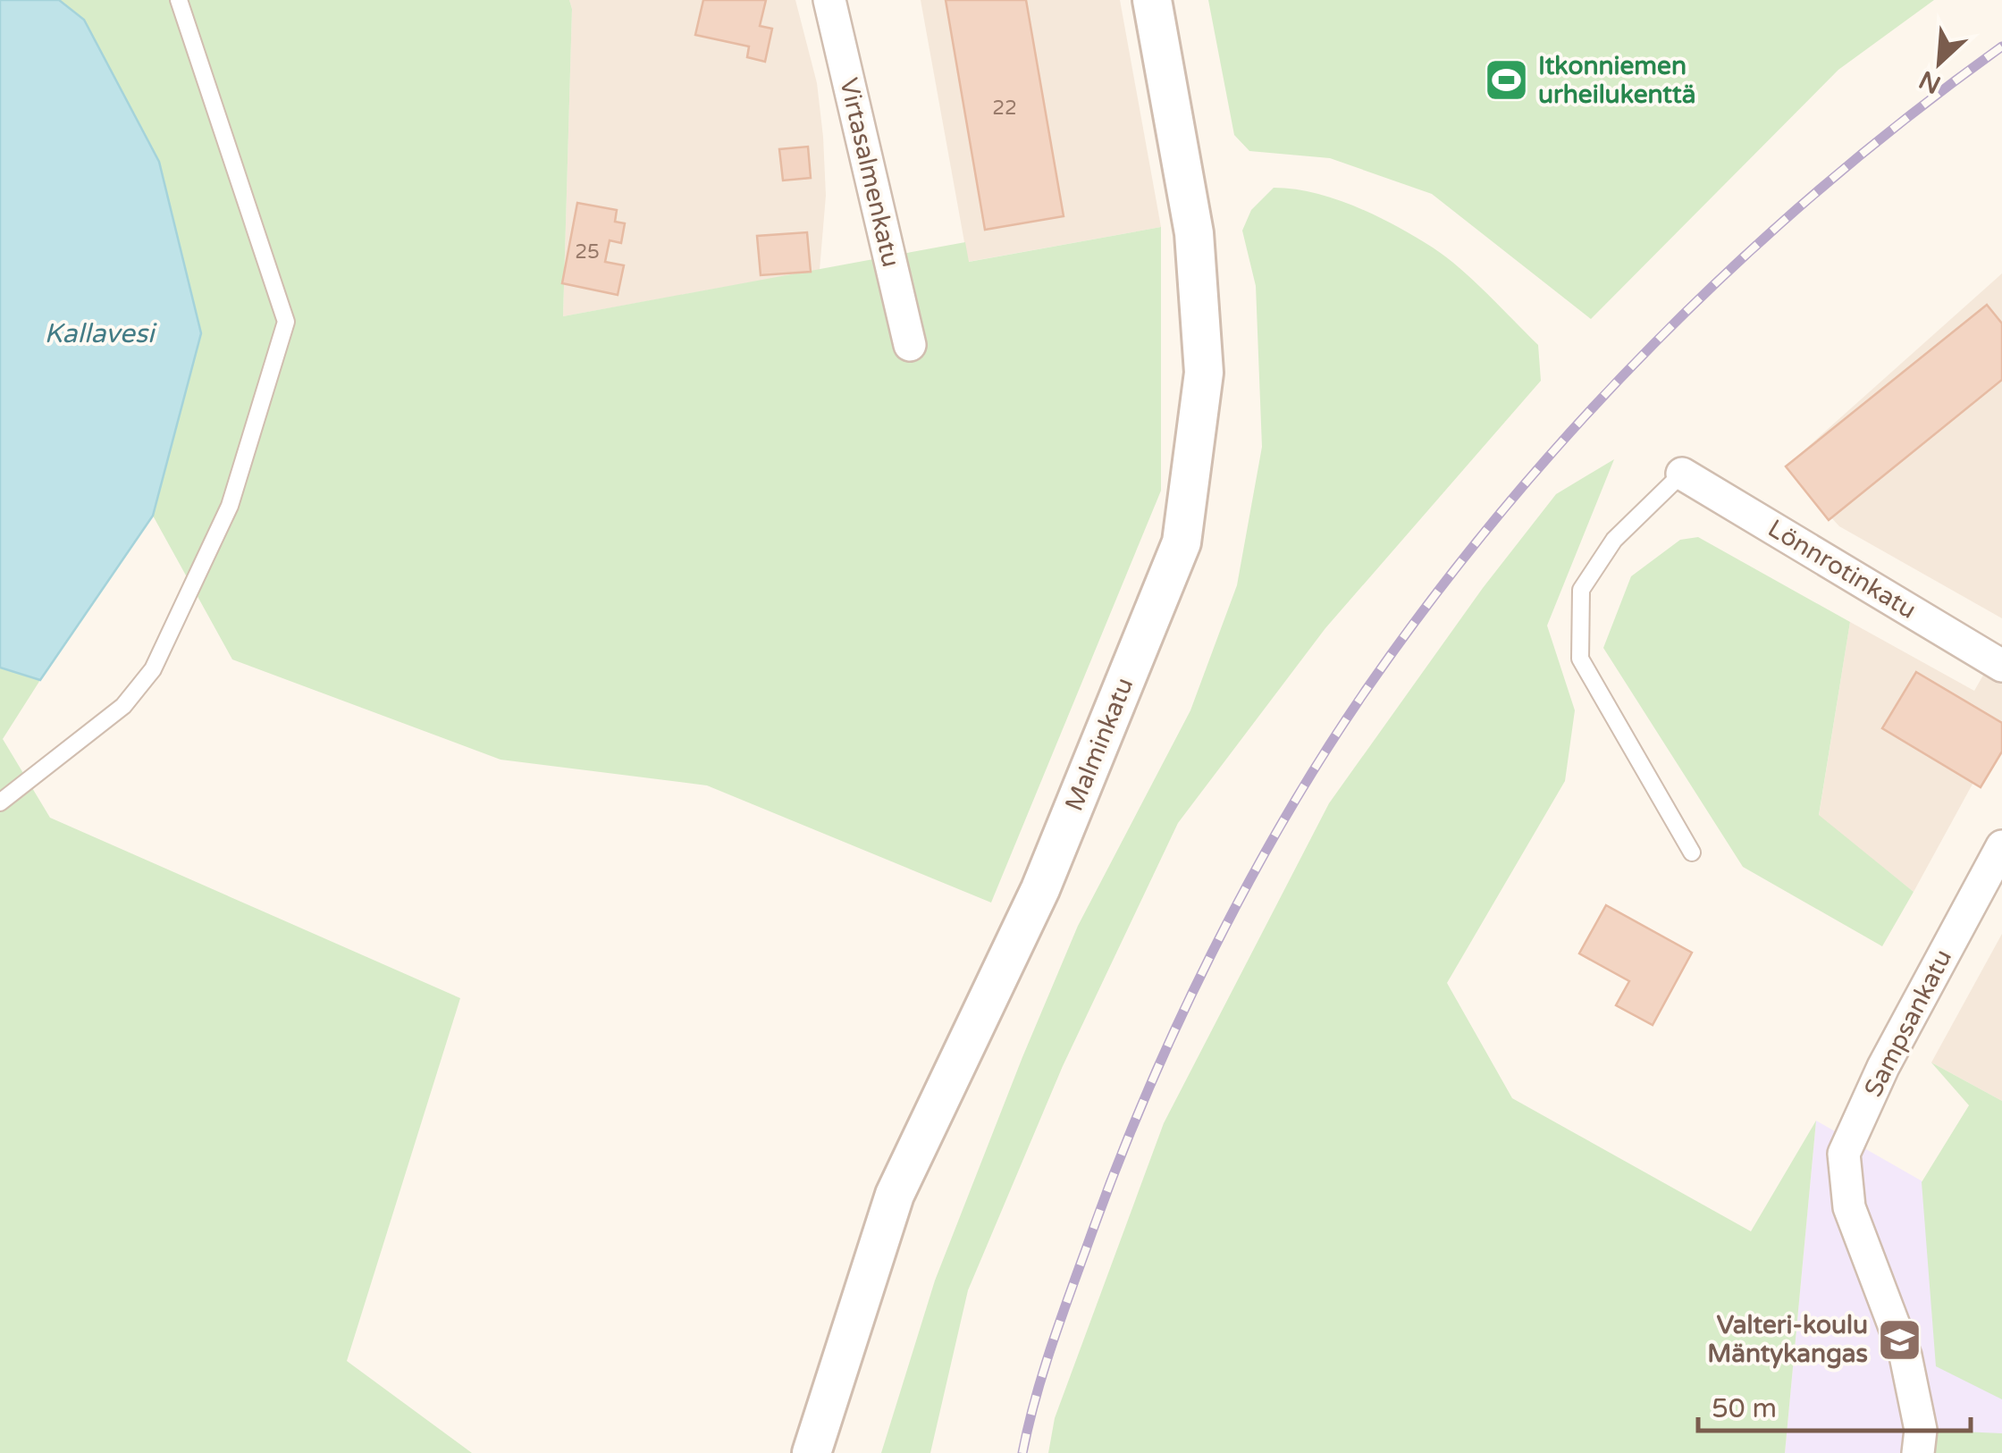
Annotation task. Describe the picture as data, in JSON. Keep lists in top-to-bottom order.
{
  "streets": {
    "street": [
      "Virtasalmenkatu",
      "Lönnrotinkatu",
      "Malminkatu",
      "Sampsankatu"
    ]
  },
  "water": ["Kallavesi"],
  "places": {
    "sports": ["Itkonniemen urheilukenttä"],
    "school or university": ["Valteri-koulu Mäntykangas"]
  },
  "house_numbers": ["22", "25"],
  "scale_bar": "50 m",
  "north": "bottom left"
}
